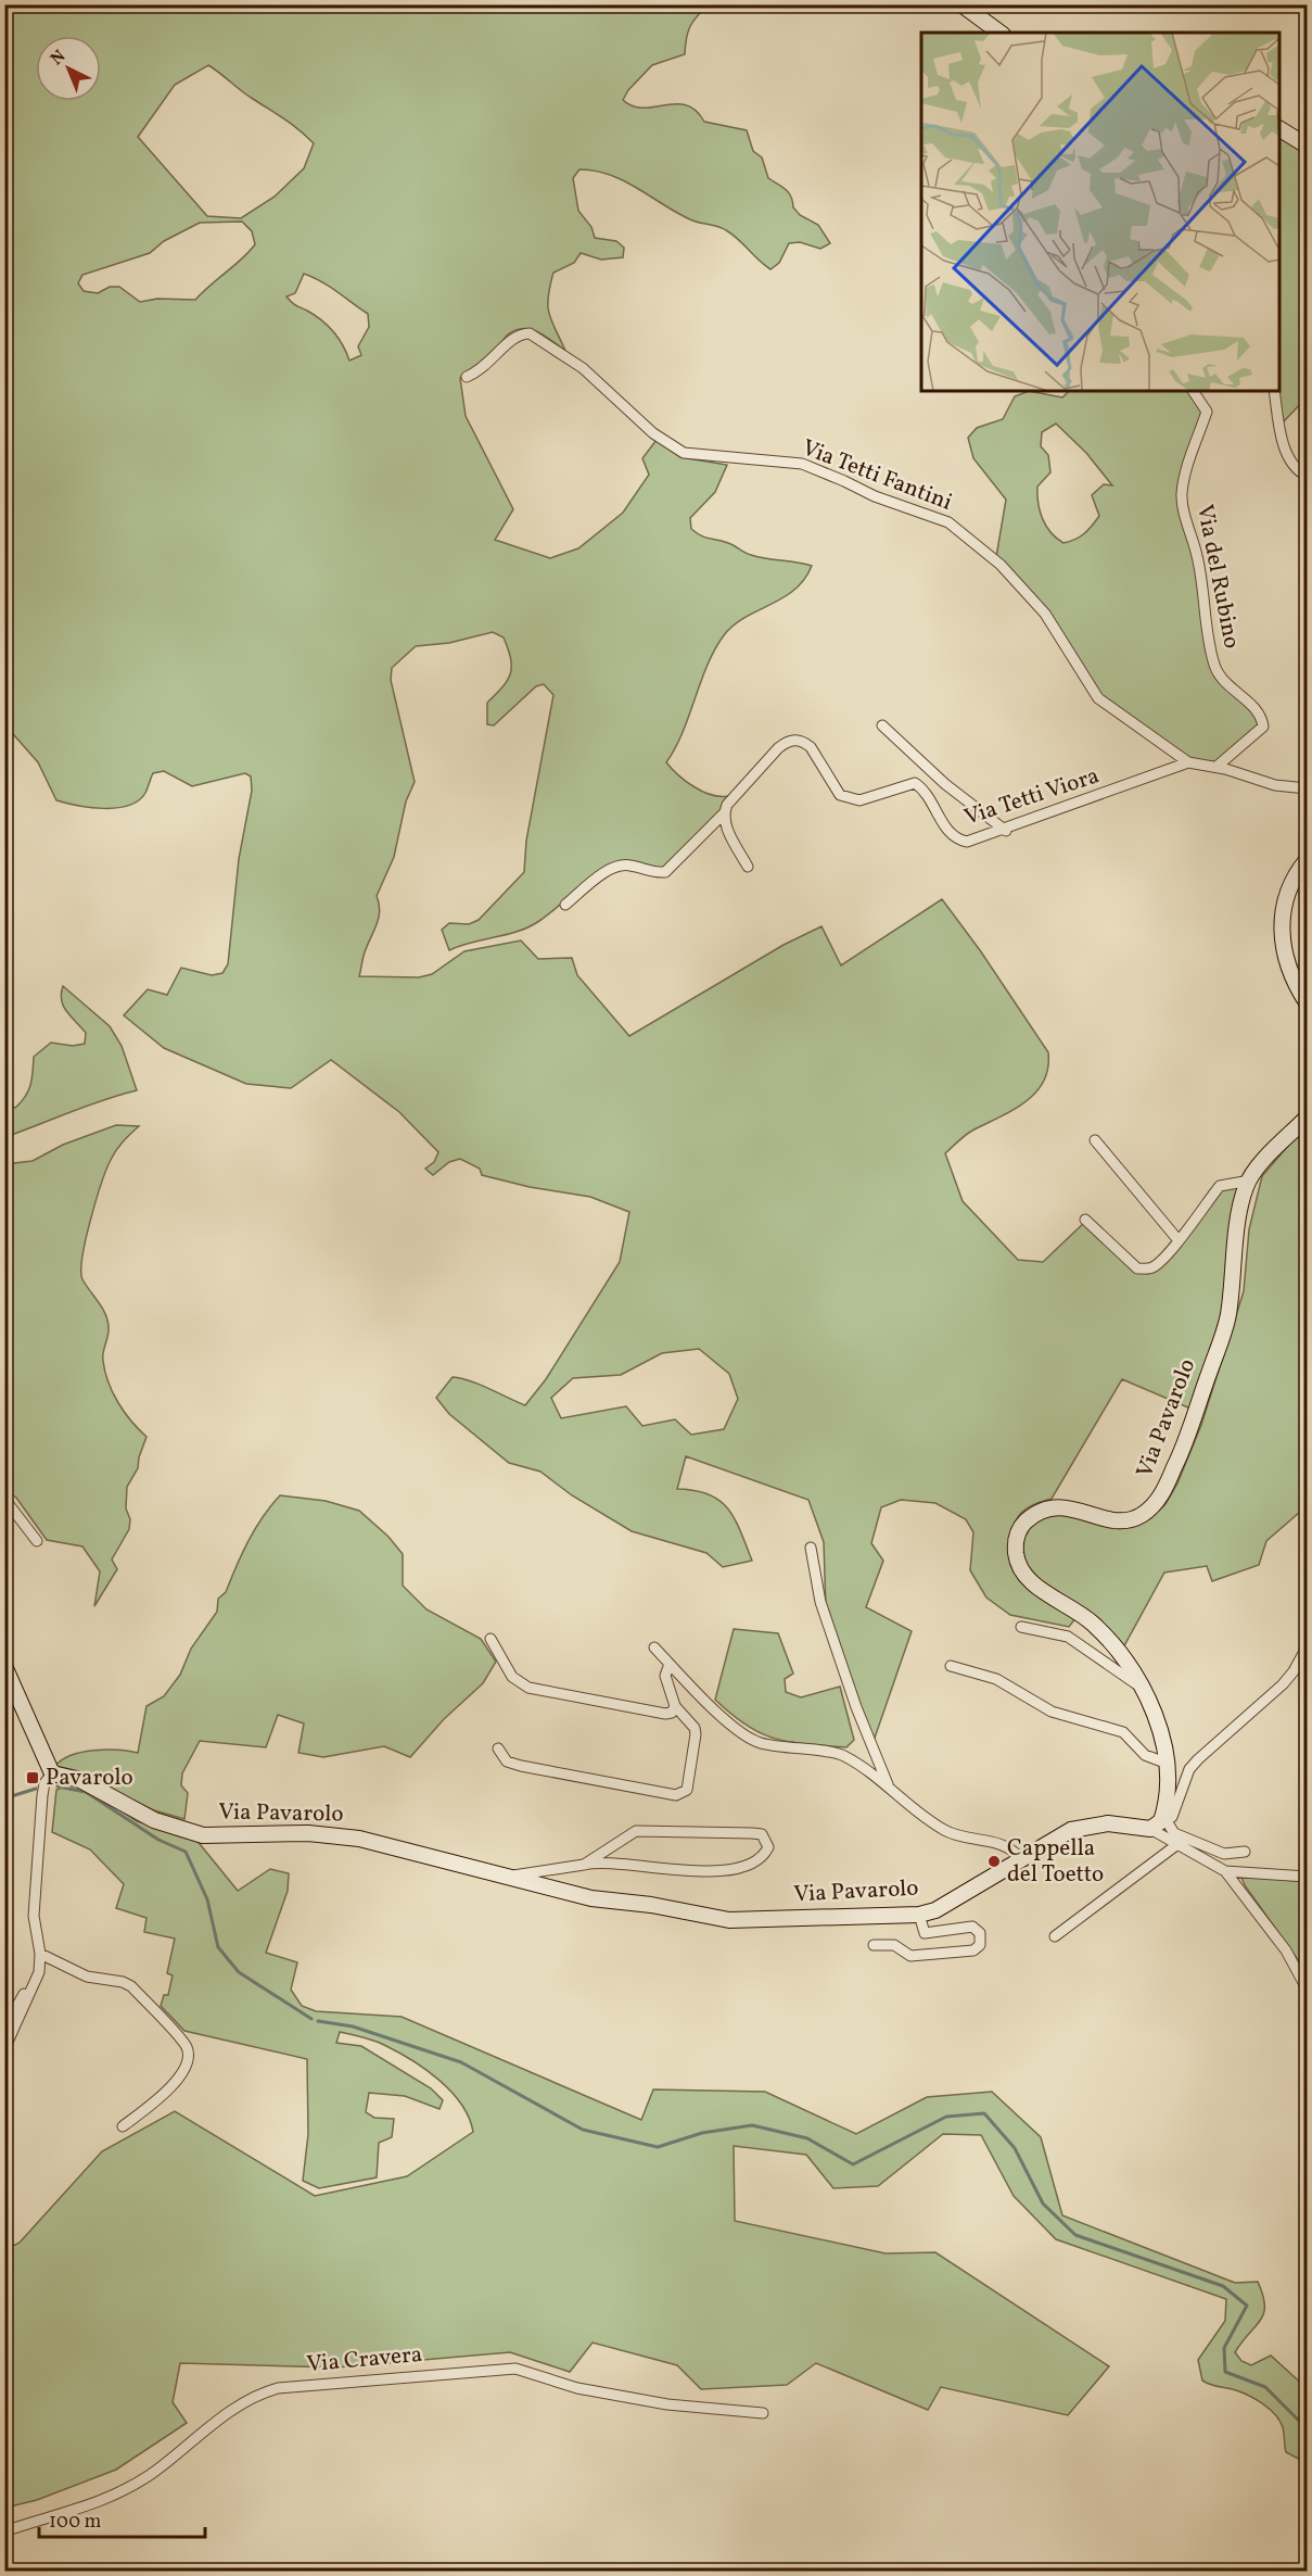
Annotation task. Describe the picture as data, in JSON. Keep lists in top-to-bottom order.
{
  "streets": {
    "street": [
      "Via Tetti Fantini",
      "Via del Rubino",
      "Via Tetti Viora",
      "Via Pavarolo",
      "Via Cravera"
    ]
  },
  "crossings": [
    ["Via Tetti Fantini", "Via Tetti Viora"]
  ],
  "places": {
    "transit": ["Pavarolo"],
    "other": ["Cappella del Toetto"]
  },
  "scale_bar": "100 m",
  "north": "top left"
}
